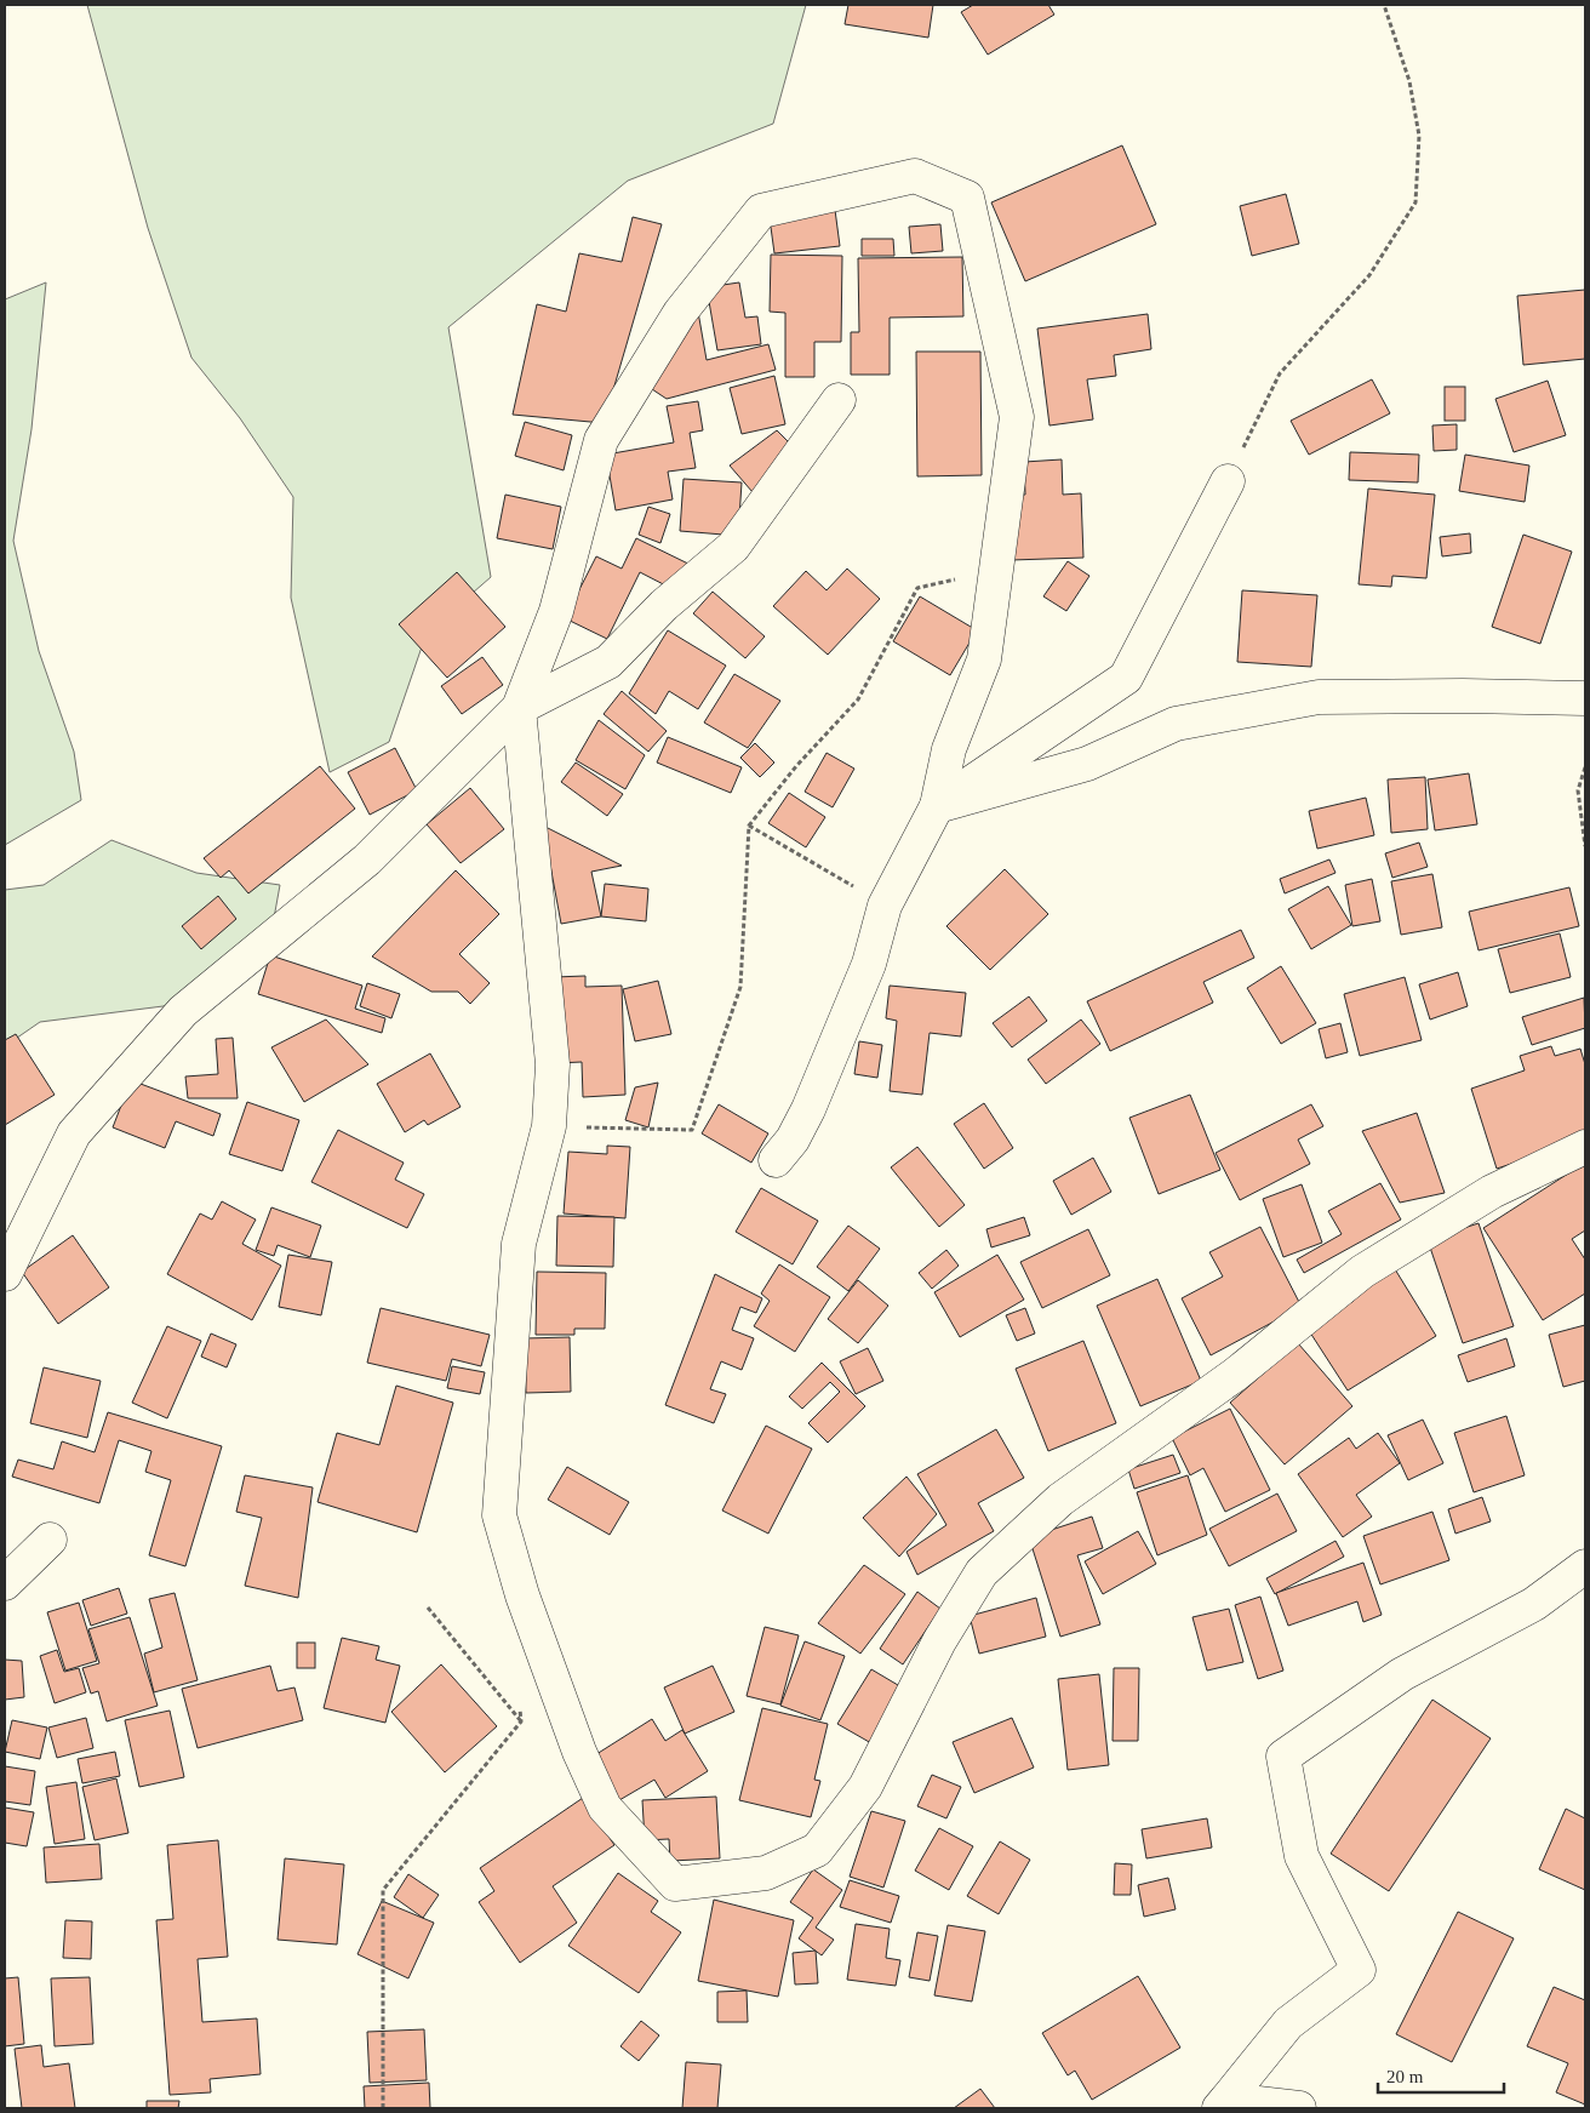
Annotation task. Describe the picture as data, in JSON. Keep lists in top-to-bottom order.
{
  "scale_bar": "20 m"
}
